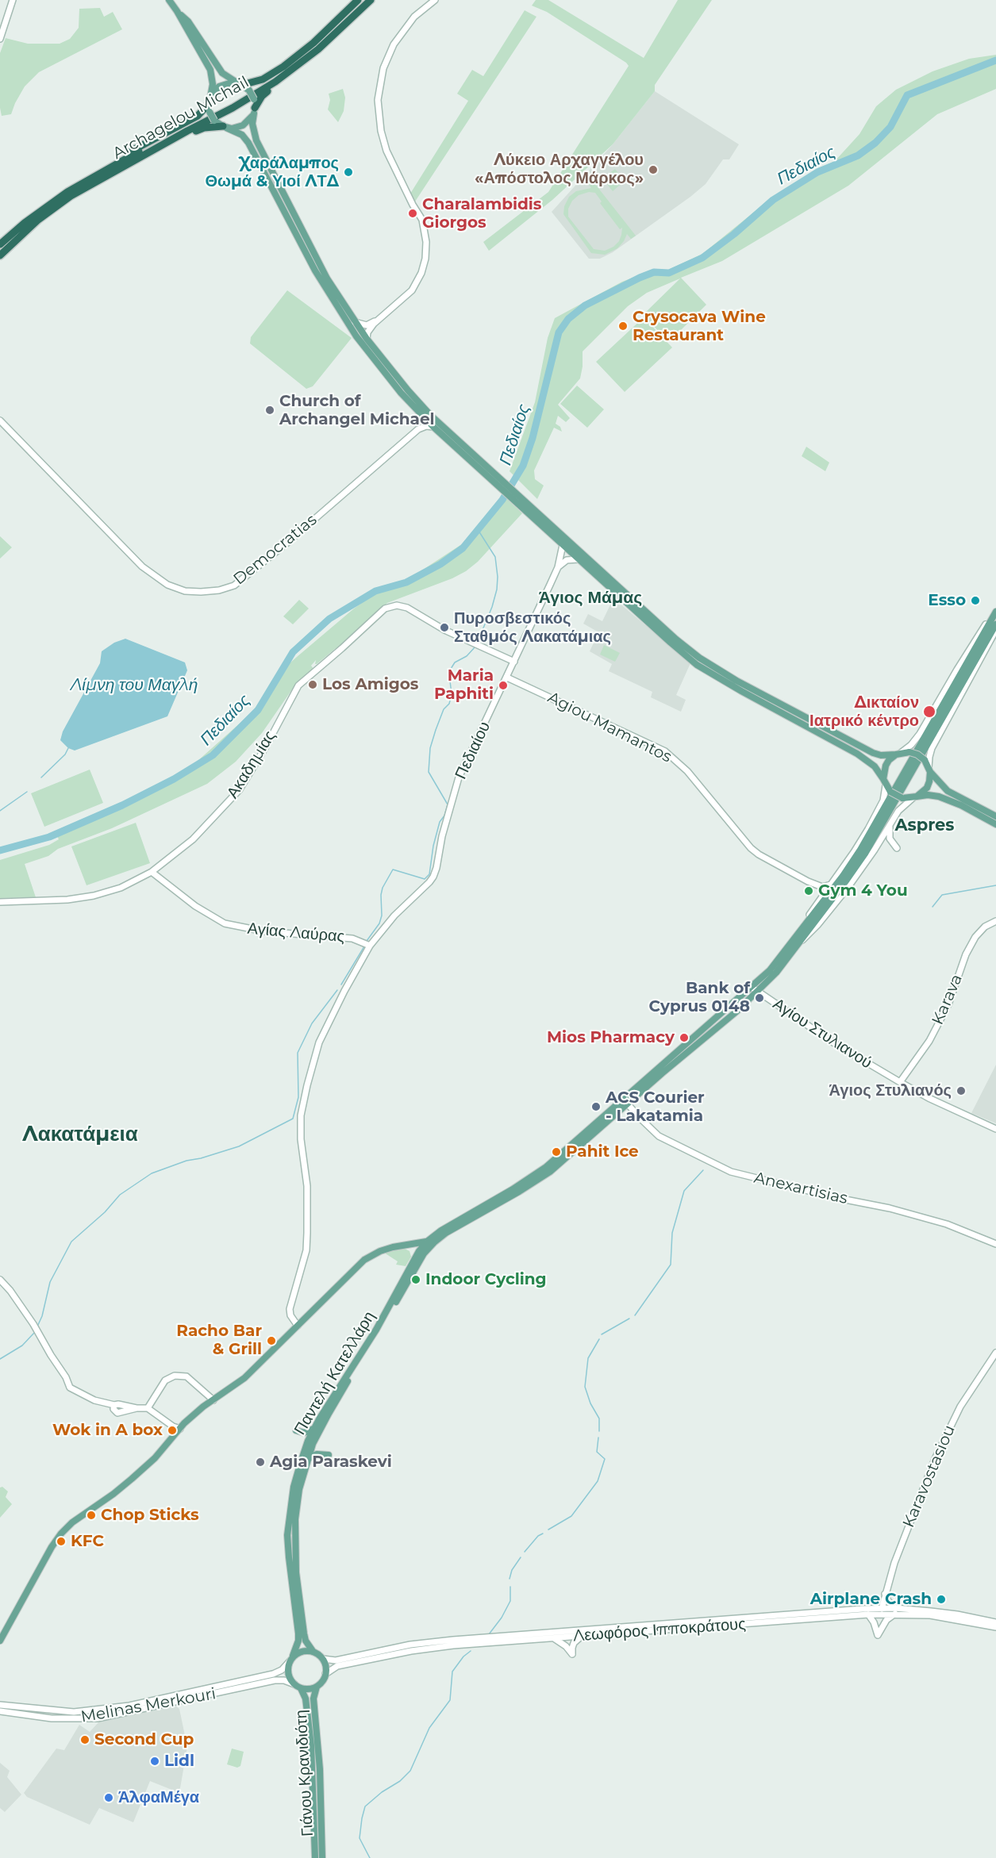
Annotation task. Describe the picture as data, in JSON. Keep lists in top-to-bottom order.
{
  "streets": {
    "highway": ["Archagelou Michail"],
    "main road": ["Παντελή Κατελλάρη", "Γιάνου Κρανιδιότη"],
    "street": [
      "Democratias",
      "Agiou Mamantos",
      "Πεδιαίου",
      "Ακαδημίας",
      "Αγίας Λαύρας",
      "Karava",
      "Αγίου Στυλιανού",
      "Anexartisias",
      "Karavostasiou",
      "Λεωφόρος Ιπποκράτους",
      "Melinas Merkouri"
    ]
  },
  "crossings": [
    ["Agiou Mamantos", "Πεδιαίου"],
    ["Πεδιαίου", "Ακαδημίας"],
    ["Πεδιαίου", "Αγίας Λαύρας"],
    ["Ακαδημίας", "Αγίας Λαύρας"],
    ["Karava", "Αγίου Στυλιανού"],
    ["Παντελή Κατελλάρη", "Λεωφόρος Ιπποκράτους"],
    ["Παντελή Κατελλάρη", "Melinas Merkouri"],
    ["Παντελή Κατελλάρη", "Γιάνου Κρανιδιότη"],
    ["Karavostasiou", "Λεωφόρος Ιπποκράτους"],
    ["Λεωφόρος Ιπποκράτους", "Melinas Merkouri"],
    ["Λεωφόρος Ιπποκράτους", "Γιάνου Κρανιδιότη"],
    ["Melinas Merkouri", "Γιάνου Κρανιδιότη"]
  ],
  "districts": ["Άγιος Μάμας", "Aspres", "Λακατάμεια"],
  "water": ["Πεδιαίος", "Λίμνη του Μαγλή"],
  "places": [
    "Λύκειο Αρχαγγέλου «Απόστολος Μάρκος»",
    "Χαράλαμπος Θωμά & Υιοί ΛΤΔ",
    "Charalambidis Giorgos",
    "Crysocava Wine Restaurant",
    "Church of Archangel Michael",
    "Esso",
    "Πυροσβεστικός Σταθμός Λακατάμιας",
    "Los Amigos",
    "Maria Paphiti",
    "Δικταίον Ιατρικό κέντρο",
    "Gym 4 You",
    "Bank of Cyprus 0148",
    "Mios Pharmacy",
    "Άγιος Στυλιανός",
    "ACS Courier - Lakatamia",
    "Pahit Ice",
    "Indoor Cycling",
    "Racho Bar & Grill",
    "Wok in A box",
    "Agia Paraskevi",
    "Chop Sticks",
    "KFC",
    "Airplane Crash",
    "Second Cup",
    "Lidl",
    "ΆλφαΜέγα"
  ]
}
